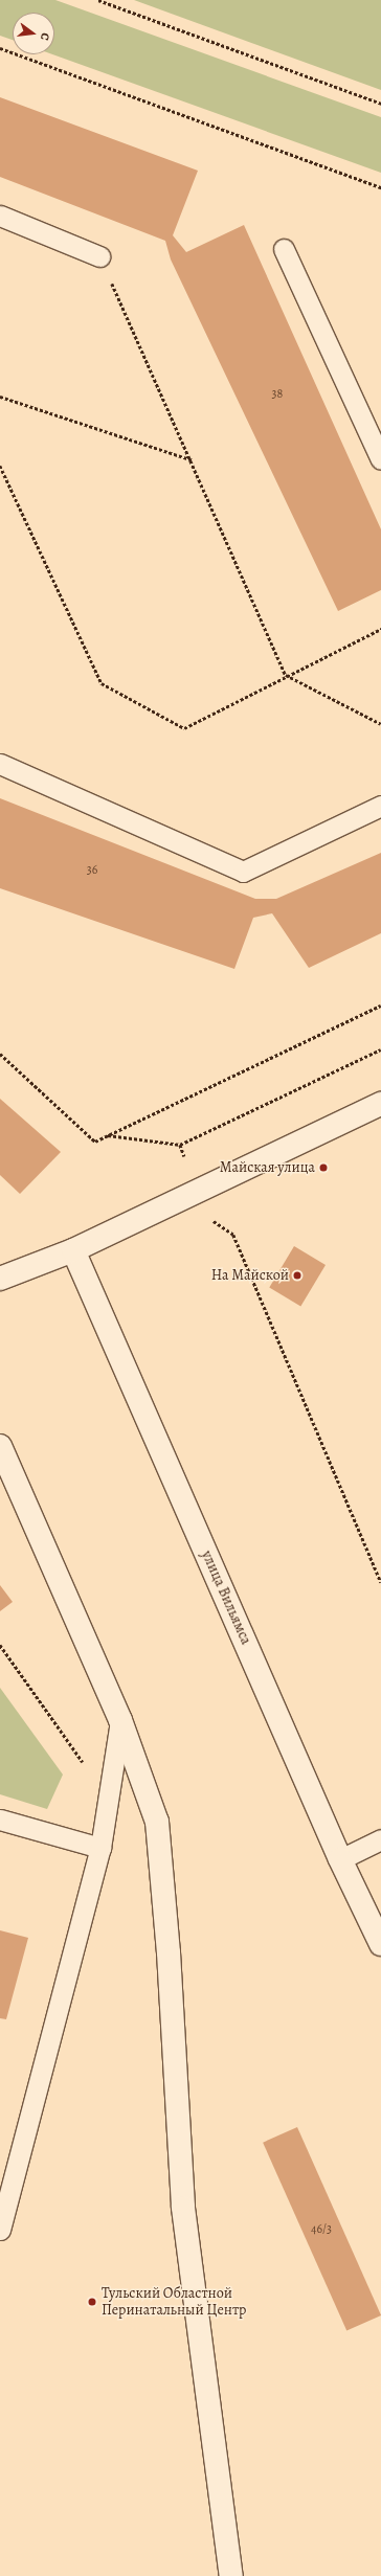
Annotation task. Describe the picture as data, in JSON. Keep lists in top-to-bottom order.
{
  "streets": {
    "street": ["улица Вильямса"]
  },
  "places": ["Майская улица", "На Майской", "Тульский Областной Перинатальный Центр"],
  "house_numbers": ["38", "36", "46/3"],
  "north": "right"
}
